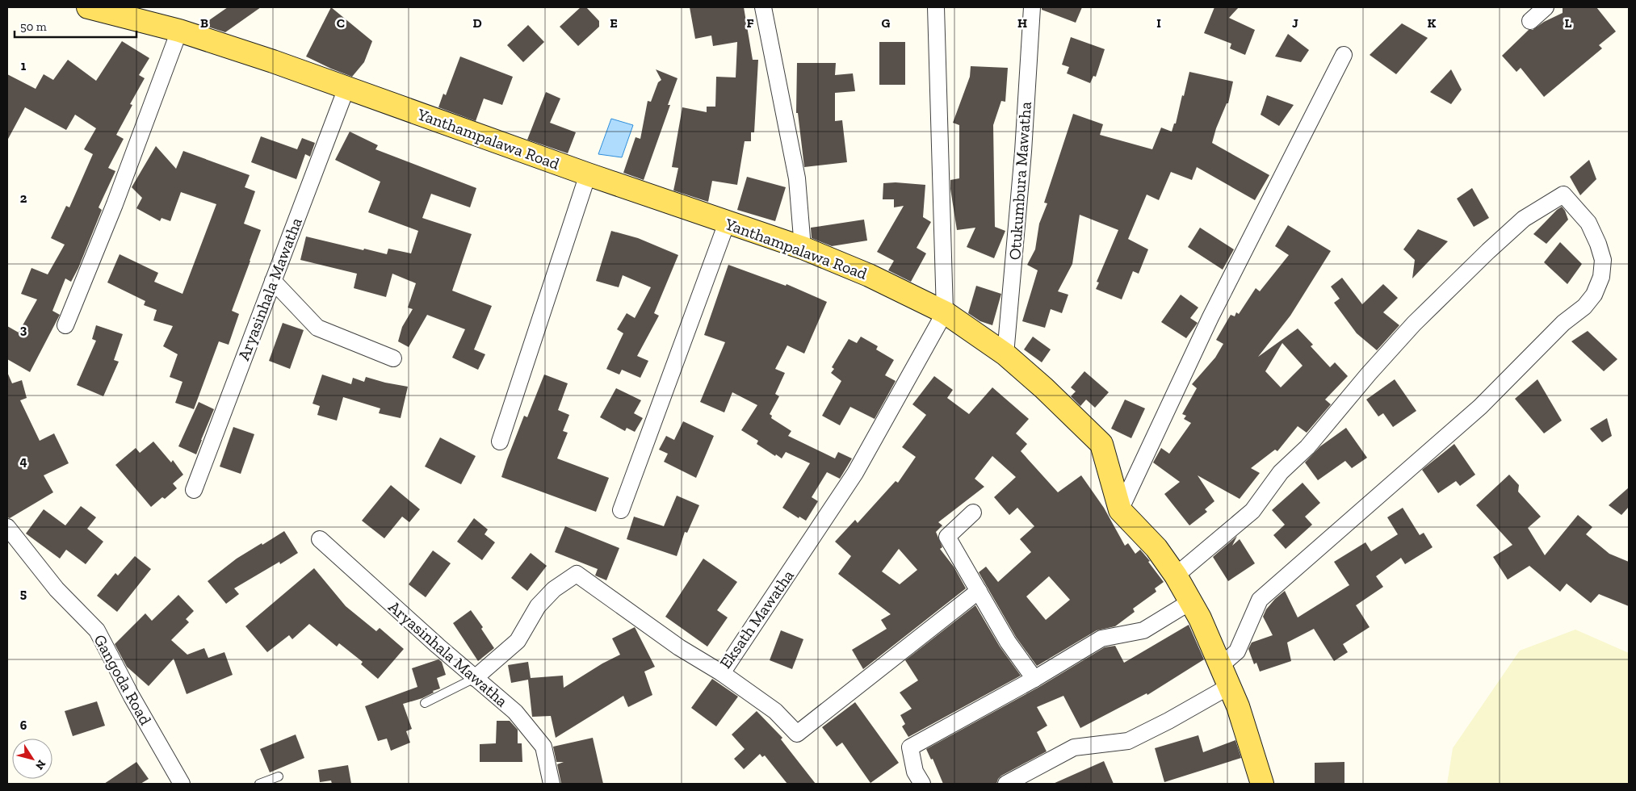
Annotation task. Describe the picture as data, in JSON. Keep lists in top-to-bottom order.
{
  "streets": {
    "main road": ["Yanthampalawa Road"],
    "street": [
      "Otukumbura Mawatha",
      "Aryasinhala Mawatha",
      "Eksath Mawatha",
      "Gangoda Road"
    ]
  },
  "crossings": [
    ["Yanthampalawa Road", "Otukumbura Mawatha"],
    ["Yanthampalawa Road", "Aryasinhala Mawatha"],
    ["Yanthampalawa Road", "Eksath Mawatha"],
    ["Aryasinhala Mawatha", "Eksath Mawatha"]
  ],
  "scale_bar": "50 m",
  "north": "bottom right",
  "grid": {
    "columns": [
      "B",
      "C",
      "D",
      "E",
      "F",
      "G",
      "H",
      "I",
      "J",
      "K",
      "L"
    ],
    "rows": [
      "1",
      "2",
      "3",
      "4",
      "5",
      "6"
    ]
  }
}
